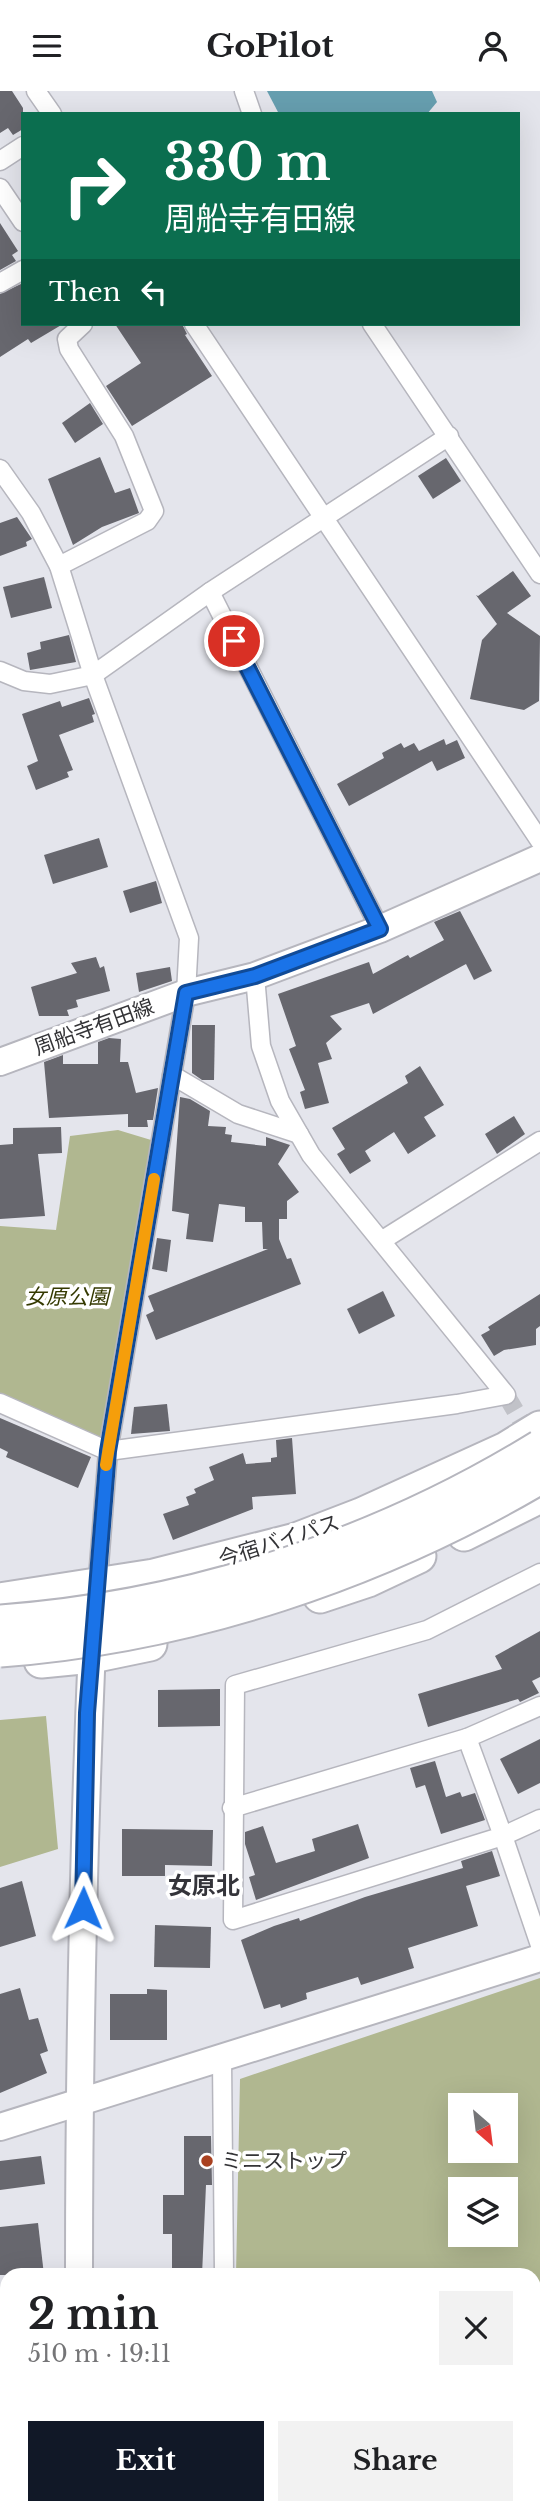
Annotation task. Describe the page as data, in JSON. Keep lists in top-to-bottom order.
{
  "streets": {
    "highway": ["今宿バイパス"],
    "street": ["周船寺有田線"]
  },
  "districts": ["女原北"],
  "parks": ["女原公園"],
  "places": ["ミニストップ"],
  "north": "bottom right",
  "page": {
    "header": "GoPilot",
    "turn": ["330 m", "周船寺有田線"],
    "then": "Then",
    "heading": ["2 min", "510 m · 19:11"],
    "buttons": ["Exit", "Share"]
  }
}
